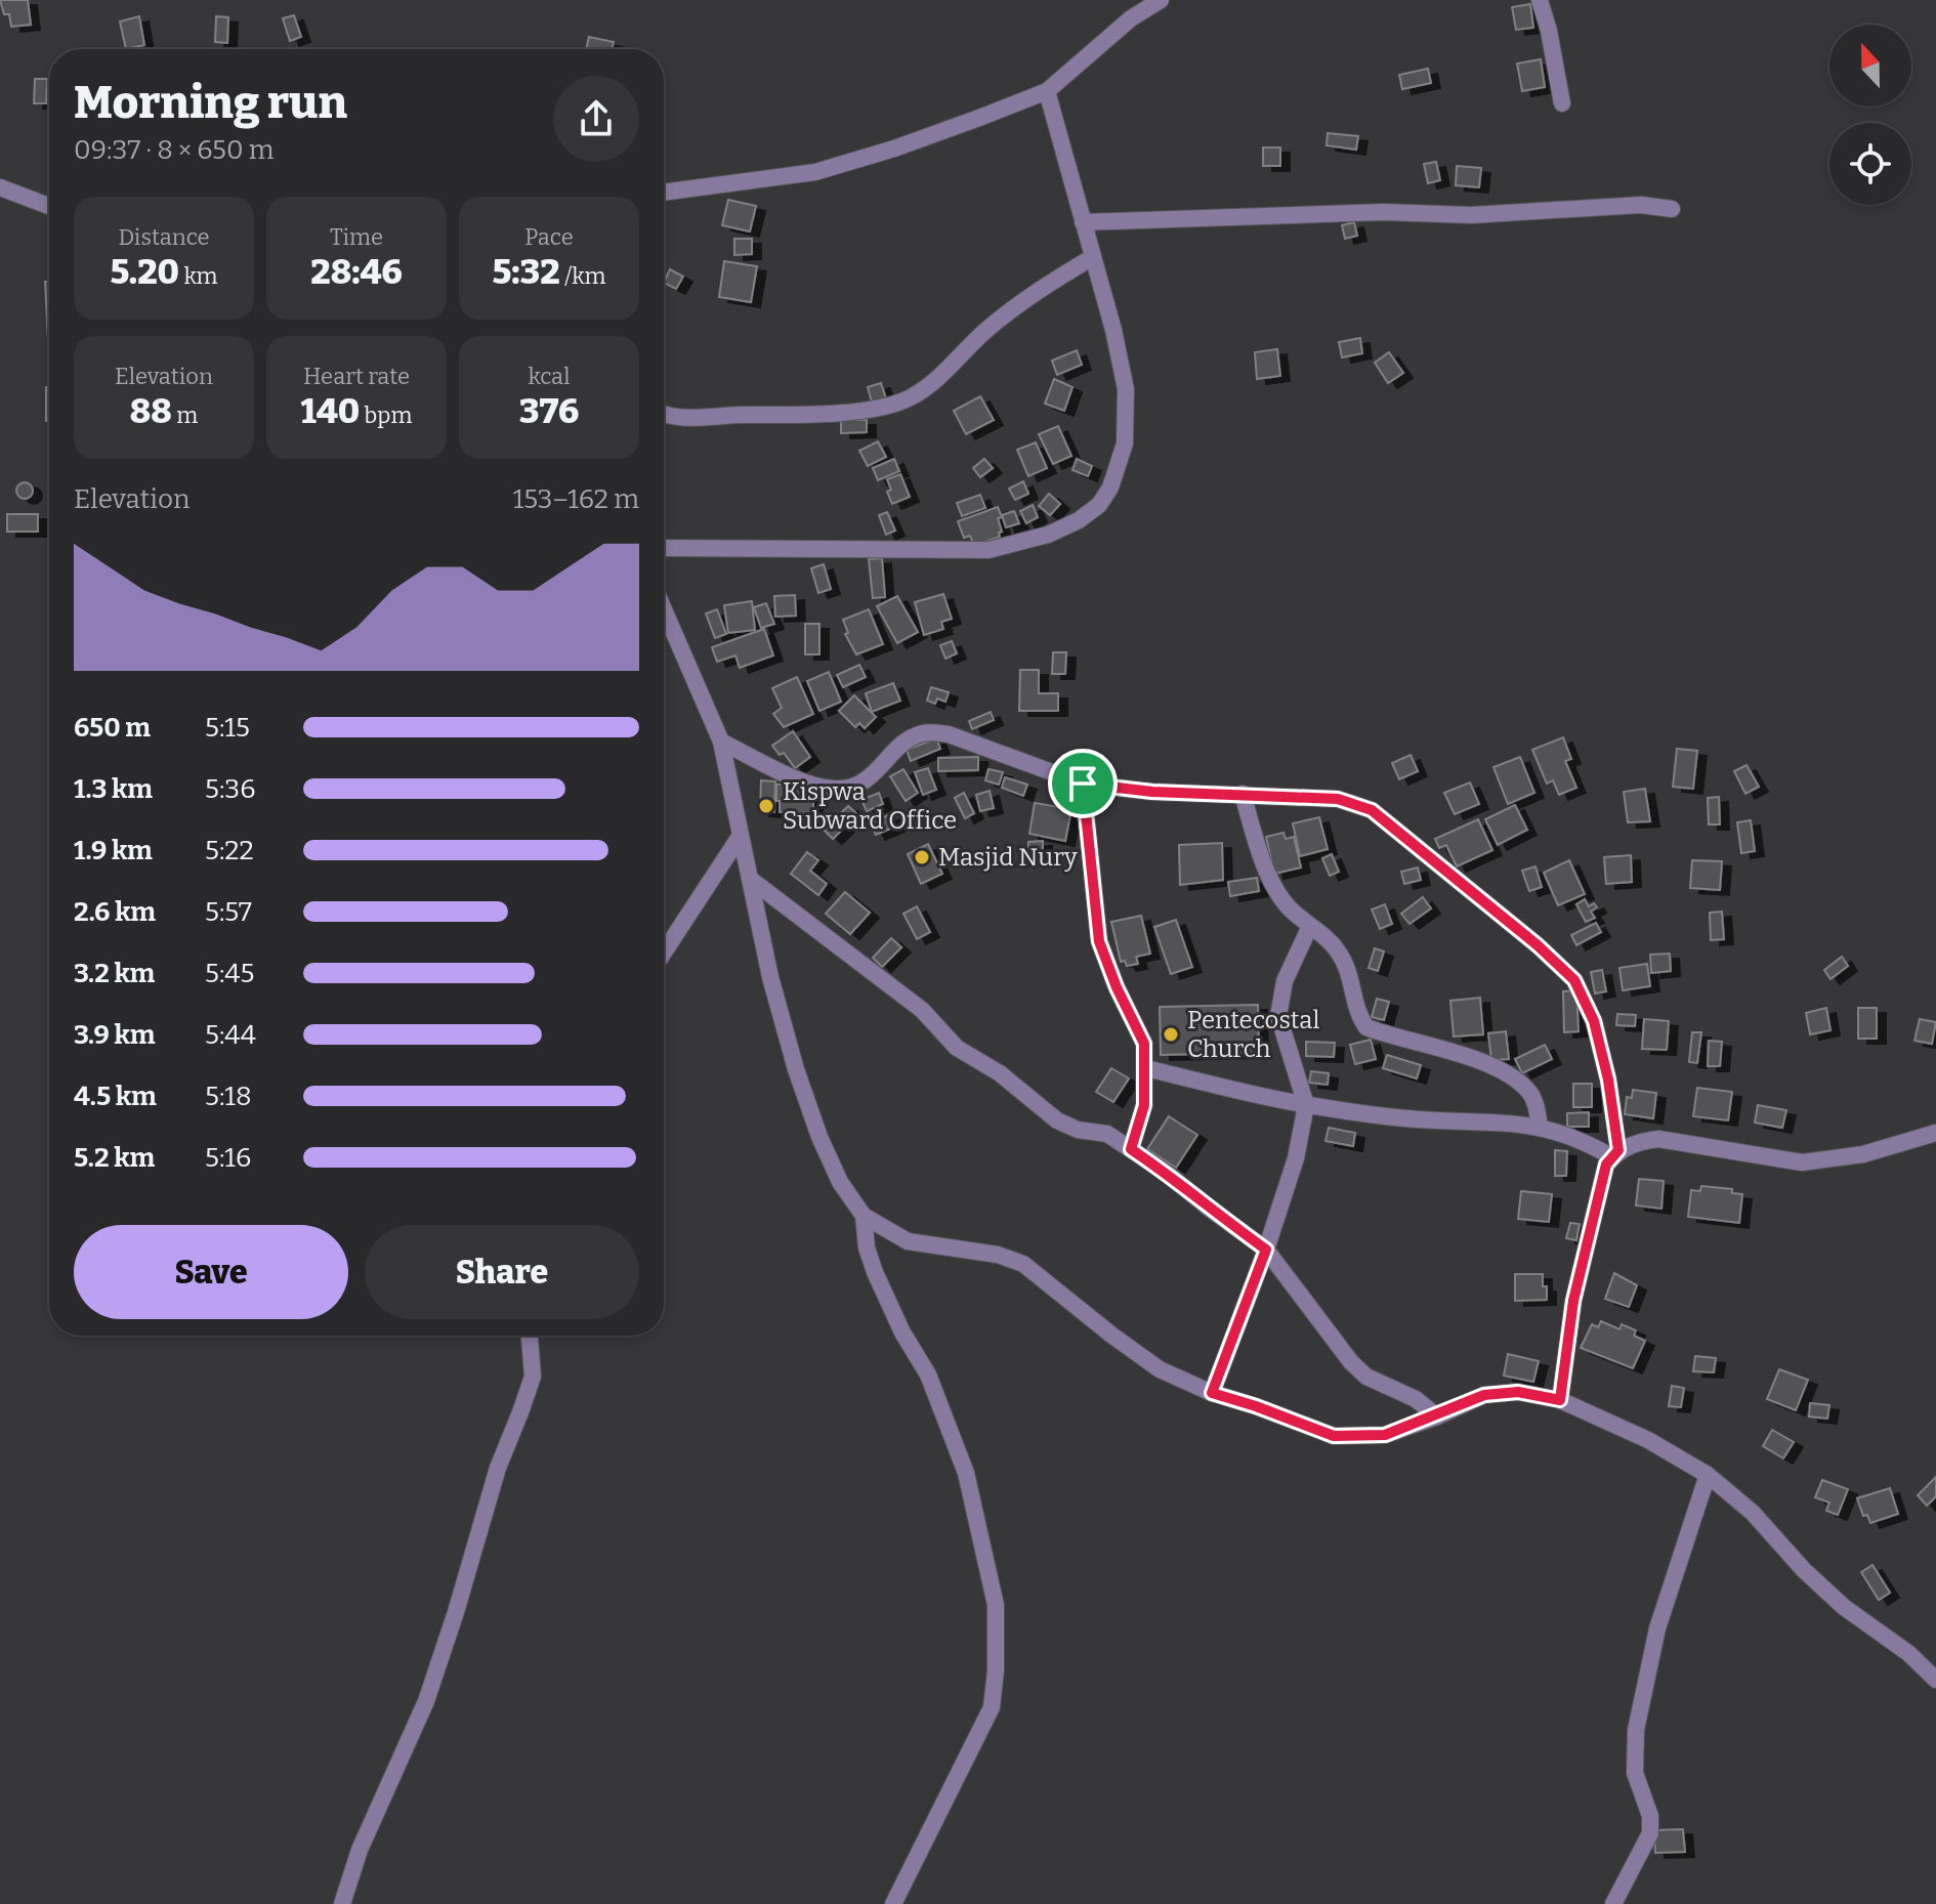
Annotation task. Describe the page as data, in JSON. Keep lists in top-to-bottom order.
{
  "places": ["Kispwa Subward Office", "Masjid Nury", "Pentecostal Church"],
  "north": "top",
  "page": {
    "heading": ["Morning run", "09:37 · 8 × 650 m"],
    "stats": [
      ["Distance", "5.20 km"],
      ["Time", "28:46"],
      ["Pace", "5:32 /km"],
      ["Elevation", "88 m"],
      ["Heart rate", "140 bpm"],
      ["kcal", "376"]
    ],
    "chart": ["Elevation", "153–162 m"],
    "list": [
      {
        "name": "650 m",
        "note": "5:15"
      },
      {
        "name": "1.3 km",
        "note": "5:36"
      },
      {
        "name": "1.9 km",
        "note": "5:22"
      },
      {
        "name": "2.6 km",
        "note": "5:57"
      },
      {
        "name": "3.2 km",
        "note": "5:45"
      },
      {
        "name": "3.9 km",
        "note": "5:44"
      },
      {
        "name": "4.5 km",
        "note": "5:18"
      },
      {
        "name": "5.2 km",
        "note": "5:16"
      }
    ],
    "buttons": ["Save", "Share"]
  }
}
